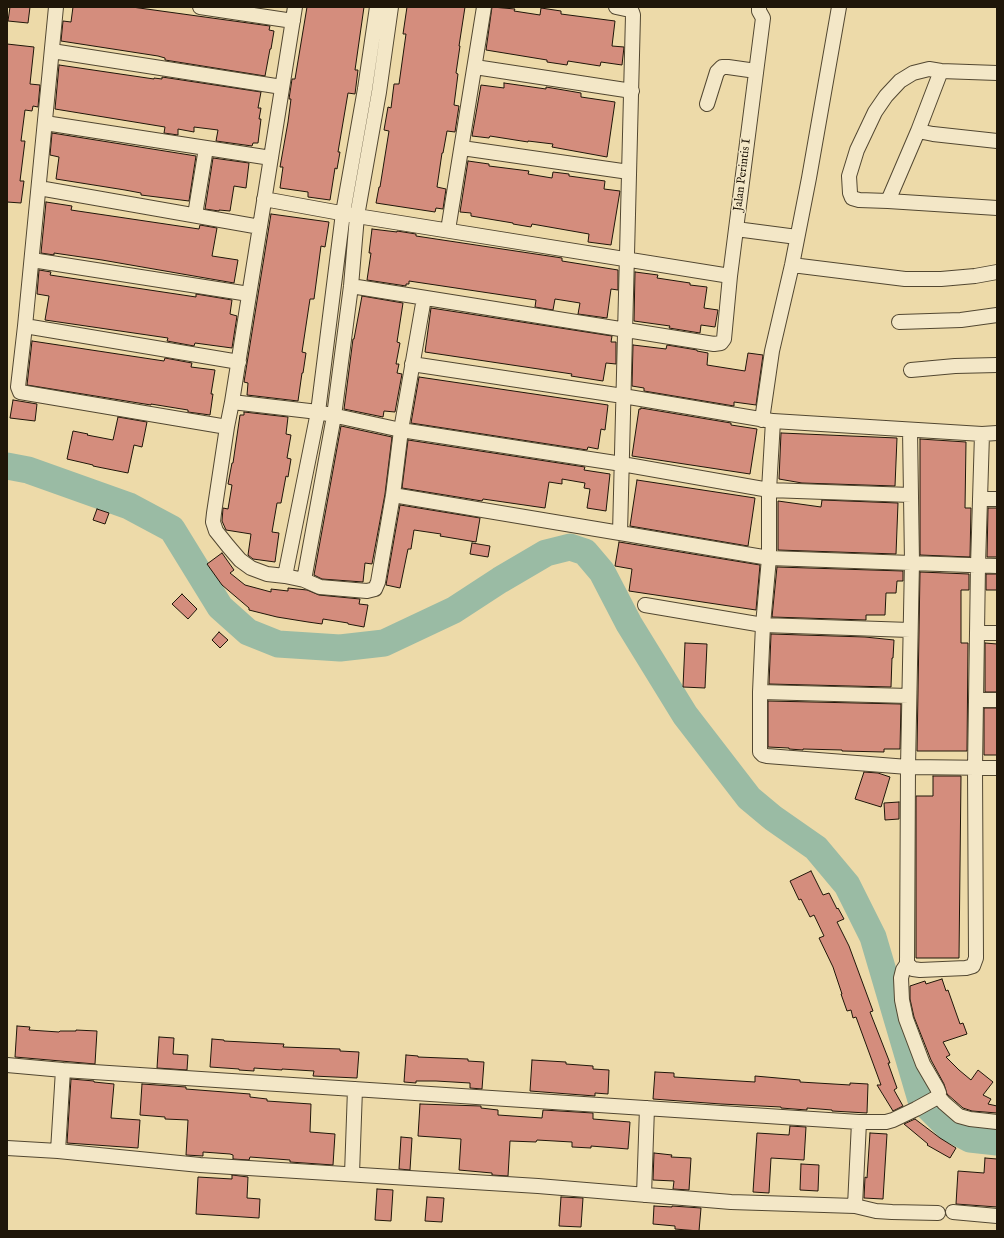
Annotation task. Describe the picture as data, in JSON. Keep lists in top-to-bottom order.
{
  "streets": {
    "street": ["Jalan Perintis I"]
  }
}
